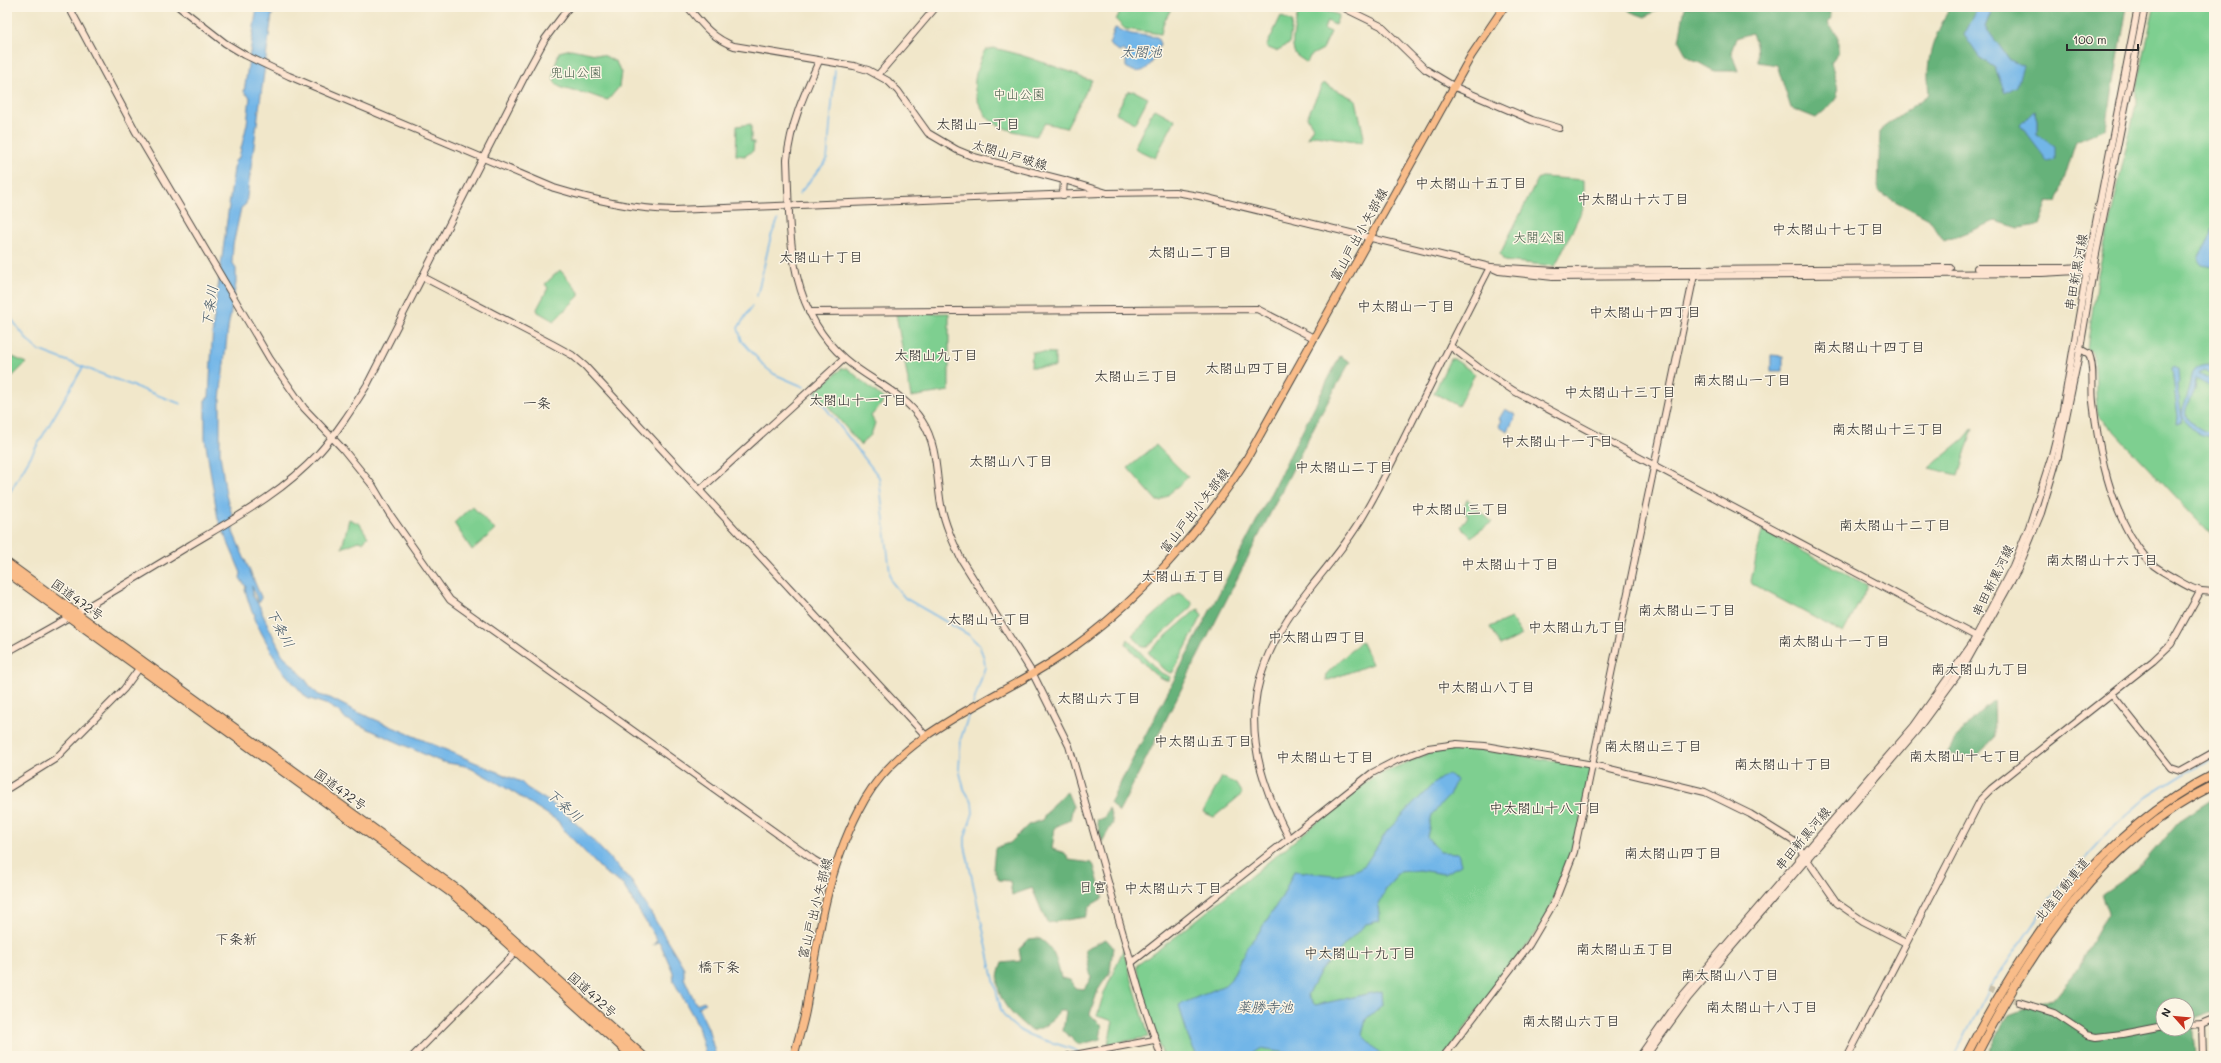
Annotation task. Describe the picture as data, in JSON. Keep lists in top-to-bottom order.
{
  "streets": {
    "highway": ["国道472号", "北陸自動車道"],
    "main road": ["富山戸出小矢部線"],
    "street": ["太閤山戸破線", "串田新黒河線"]
  },
  "crossings": [
    ["太閤山戸破線", "富山戸出小矢部線"]
  ],
  "districts": [
    "太閤山一丁目",
    "中太閤山十五丁目",
    "中太閤山十六丁目",
    "中太閤山十七丁目",
    "太閤山二丁目",
    "太閤山十丁目",
    "中太閤山一丁目",
    "中太閤山十四丁目",
    "南太閤山十四丁目",
    "太閤山九丁目",
    "太閤山四丁目",
    "太閤山三丁目",
    "南太閤山一丁目",
    "中太閤山十三丁目",
    "太閤山十一丁目",
    "一条",
    "南太閤山十三丁目",
    "中太閤山十一丁目",
    "太閤山八丁目",
    "中太閤山二丁目",
    "中太閤山三丁目",
    "南太閤山十二丁目",
    "南太閤山十六丁目",
    "中太閤山十丁目",
    "太閤山五丁目",
    "南太閤山二丁目",
    "太閤山七丁目",
    "中太閤山九丁目",
    "中太閤山四丁目",
    "南太閤山十一丁目",
    "南太閤山九丁目",
    "中太閤山八丁目",
    "太閤山六丁目",
    "中太閤山五丁目",
    "南太閤山三丁目",
    "南太閤山十七丁目",
    "中太閤山七丁目",
    "南太閤山十丁目",
    "中太閤山十八丁目",
    "南太閤山四丁目",
    "日宮",
    "中太閤山六丁目",
    "下条新",
    "南太閤山五丁目",
    "中太閤山十九丁目",
    "橋下条",
    "南太閤山八丁目",
    "南太閤山十八丁目",
    "南太閤山六丁目"
  ],
  "water": ["太閤池", "下条川", "薬勝寺池"],
  "parks": ["兜山公園", "中山公園", "大開公園"],
  "scale_bar": "100 m",
  "north": "top left"
}
